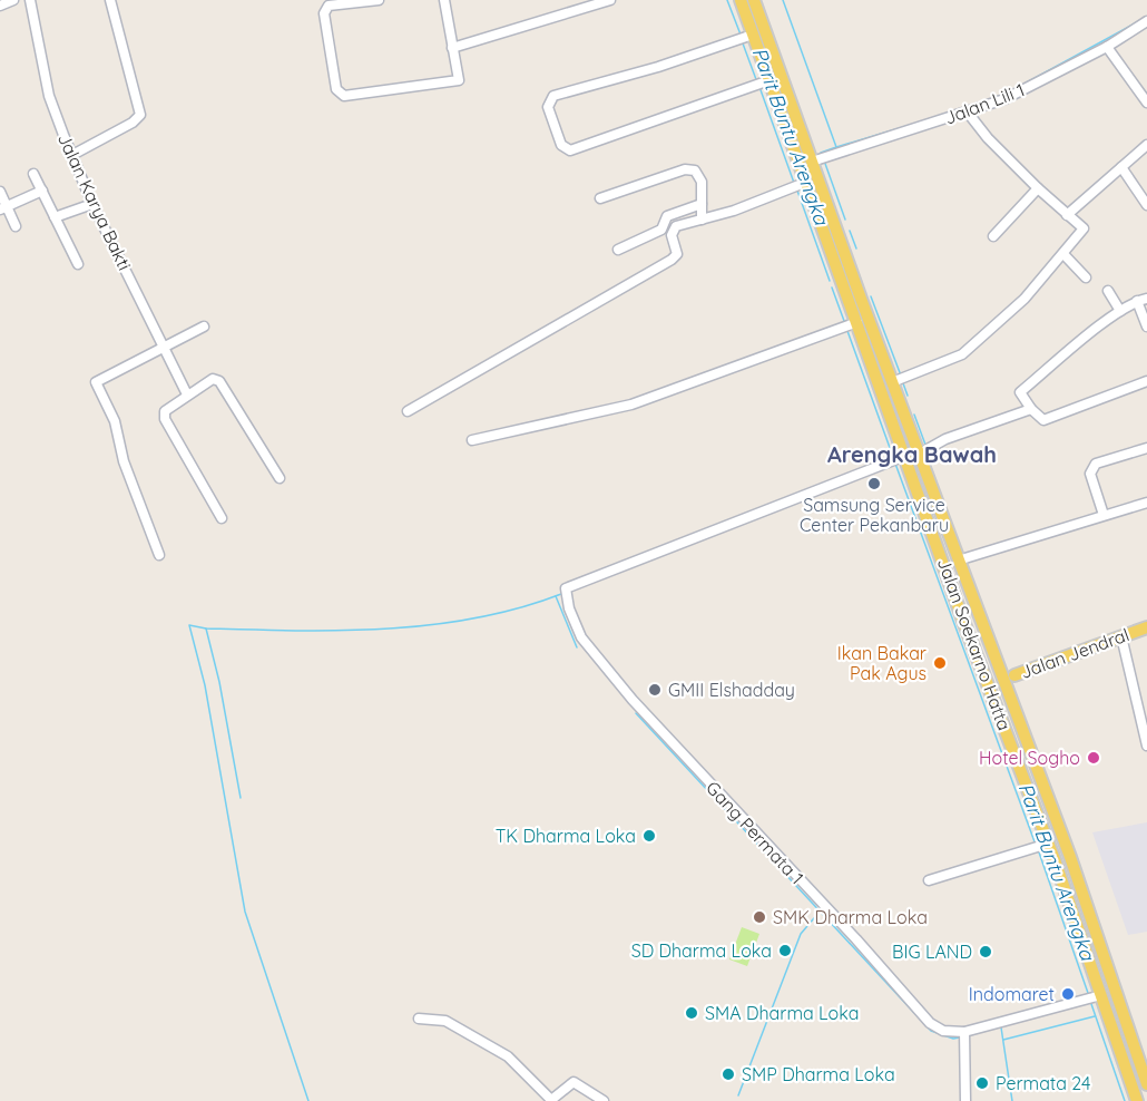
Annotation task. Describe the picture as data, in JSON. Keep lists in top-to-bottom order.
{
  "streets": {
    "main road": ["Jalan Soekarno Hatta", "Jalan Jendral"],
    "street": ["Jalan Lili 1", "Jalan Karya Bakti", "Gang Permata 1"]
  },
  "crossings": [
    ["Jalan Lili 1", "Jalan Soekarno Hatta"],
    ["Jalan Soekarno Hatta", "Jalan Jendral"],
    ["Jalan Soekarno Hatta", "Gang Permata 1"]
  ],
  "districts": ["Arengka Bawah"],
  "water": ["Parit Buntu Arengka"],
  "places": [
    "Samsung Service Center Pekanbaru",
    "Ikan Bakar Pak Agus",
    "GMII Elshadday",
    "Hotel Sogho",
    "TK Dharma Loka",
    "SMK Dharma Loka",
    "SD Dharma Loka",
    "BIG LAND",
    "Indomaret",
    "SMA Dharma Loka",
    "SMP Dharma Loka",
    "Permata 24"
  ]
}
